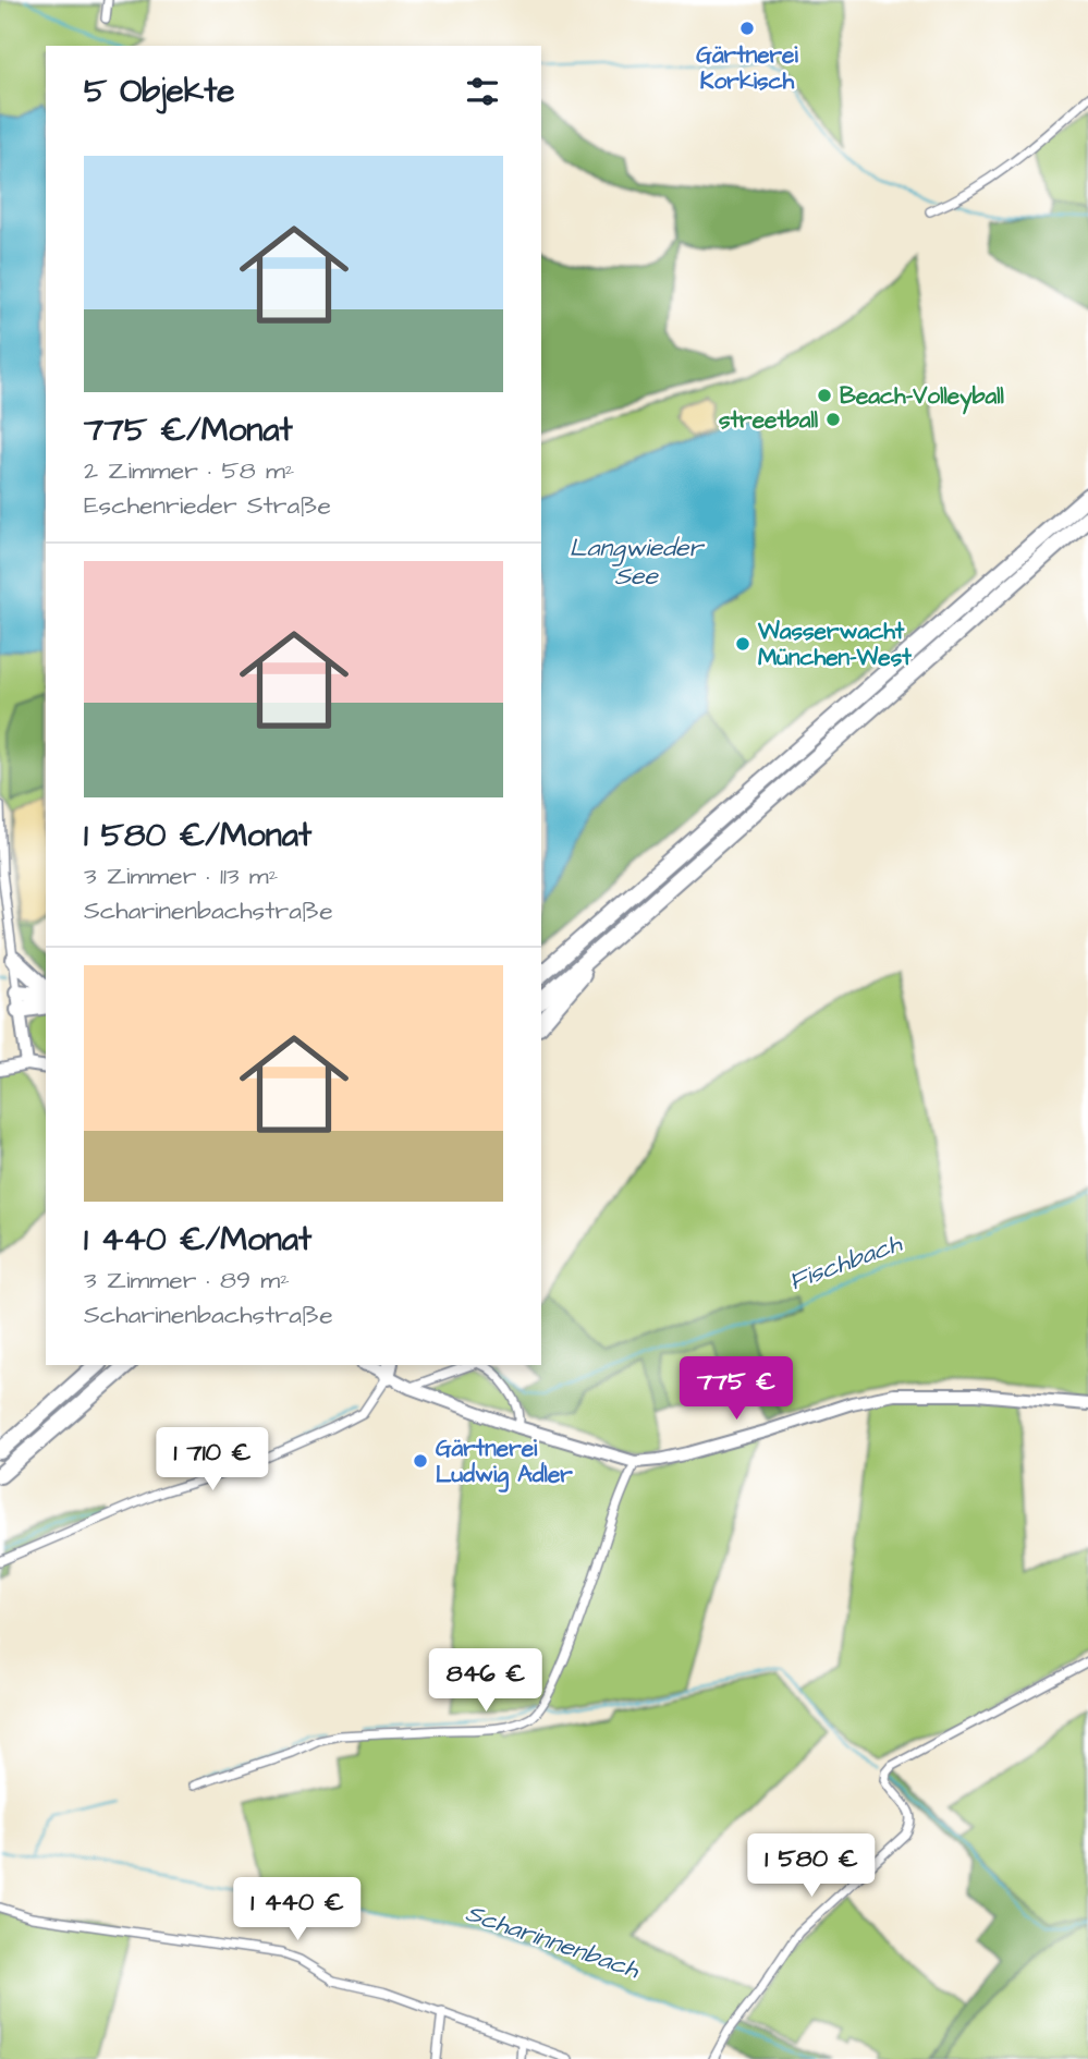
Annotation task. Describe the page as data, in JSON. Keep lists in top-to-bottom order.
{
  "water": ["Langwieder See", "Fischbach", "Scharinnenbach"],
  "places": [
    "Gärtnerei Korkisch",
    "Beach-Volleyball",
    "streetball",
    "Wasserwacht München-West",
    "Gärtnerei Ludwig Adler"
  ],
  "page": {
    "heading": "5 Objekte",
    "list": [
      {
        "name": "775 €/Monat",
        "note": "2 Zimmer · 58 m² · Eschenrieder Straße"
      },
      {
        "name": "1 580 €/Monat",
        "note": "3 Zimmer · 113 m² · Scharinenbachstraße"
      },
      {
        "name": "1 440 €/Monat",
        "note": "3 Zimmer · 89 m² · Scharinenbachstraße"
      }
    ],
    "price": [
      "775 €",
      "1 710 €",
      "846 €",
      "1 580 €",
      "1 440 €"
    ]
  }
}
